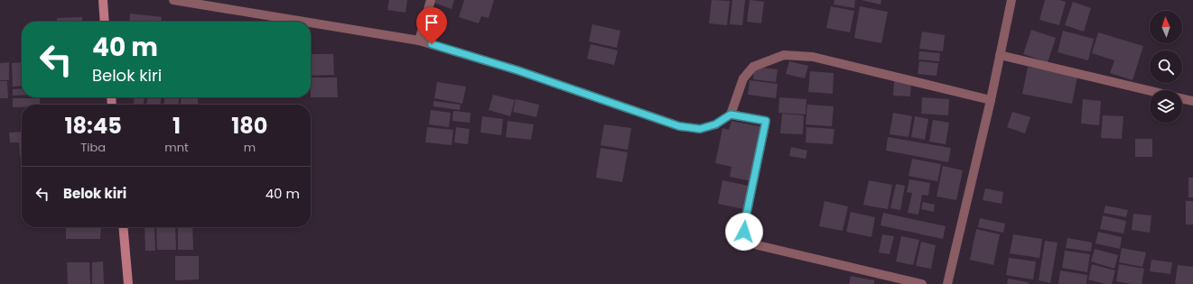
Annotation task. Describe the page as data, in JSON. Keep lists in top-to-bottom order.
{
  "north": "top",
  "page": {
    "turn": ["40 m", "Belok kiri"],
    "eta": [
      "18:45",
      "Tiba",
      "1",
      "mnt",
      "180",
      "m"
    ],
    "list": [
      {
        "name": "Belok kiri",
        "value": "40 m"
      }
    ]
  }
}
